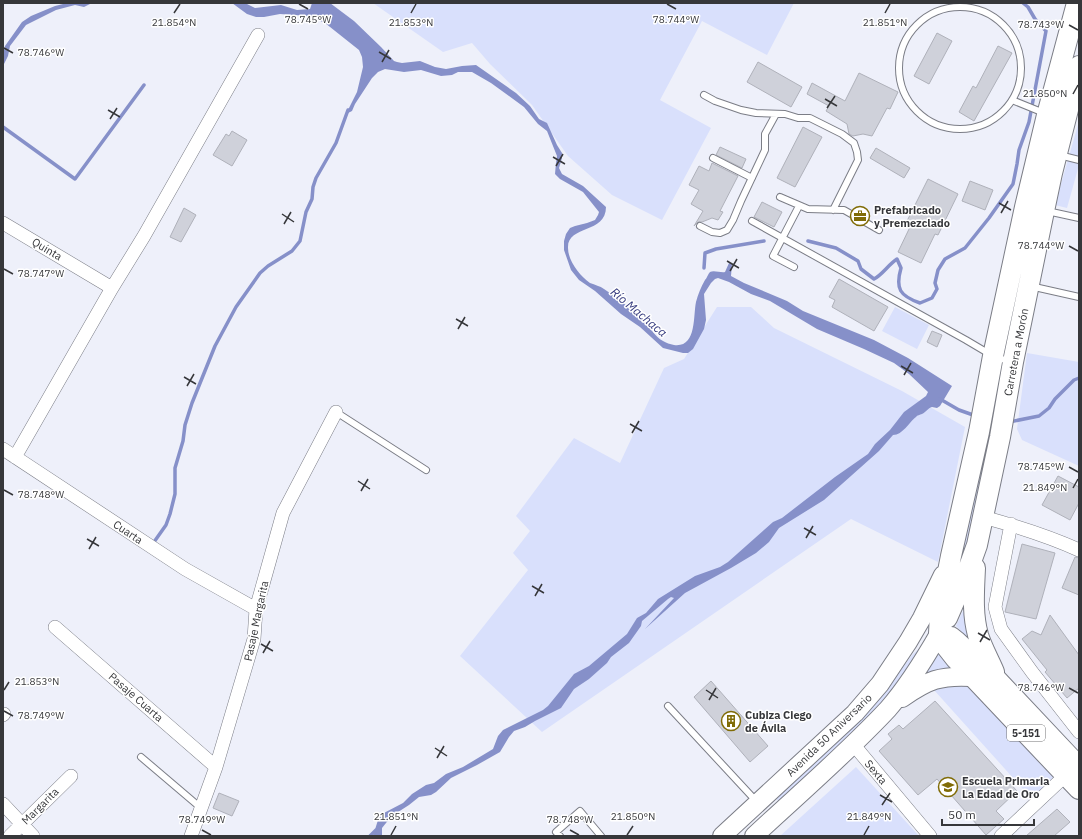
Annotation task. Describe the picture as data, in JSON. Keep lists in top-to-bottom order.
{
  "streets": {
    "main road": ["Carretera a Morón", "5-151", "Avenida 50 Aniversario"],
    "street": [
      "Quinta",
      "Cuarta",
      "Pasaje Margarita",
      "Pasaje Cuarta",
      "Sexta",
      "Margarita"
    ]
  },
  "crossings": [
    ["Carretera a Morón", "5-151"],
    ["Carretera a Morón", "Avenida 50 Aniversario"],
    ["Cuarta", "Pasaje Margarita"],
    ["Pasaje Margarita", "Pasaje Cuarta"],
    ["5-151", "Avenida 50 Aniversario"],
    ["Avenida 50 Aniversario", "Sexta"]
  ],
  "water": ["Río Machaca"],
  "places": {
    "office": ["Prefabricado y Premezclado"],
    "building": ["Cubiza Ciego de Ávila"],
    "school or university": ["Escuela Primaria La Edad de Oro"]
  },
  "scale_bar": "50 m",
  "coordinates": [
    "78.745°W",
    "78.744°W",
    "21.854°N",
    "21.853°N",
    "21.851°N",
    "78.743°W",
    "78.746°W",
    "21.850°N",
    "78.747°W",
    "21.849°N",
    "78.748°W",
    "78.749°W"
  ]
}
